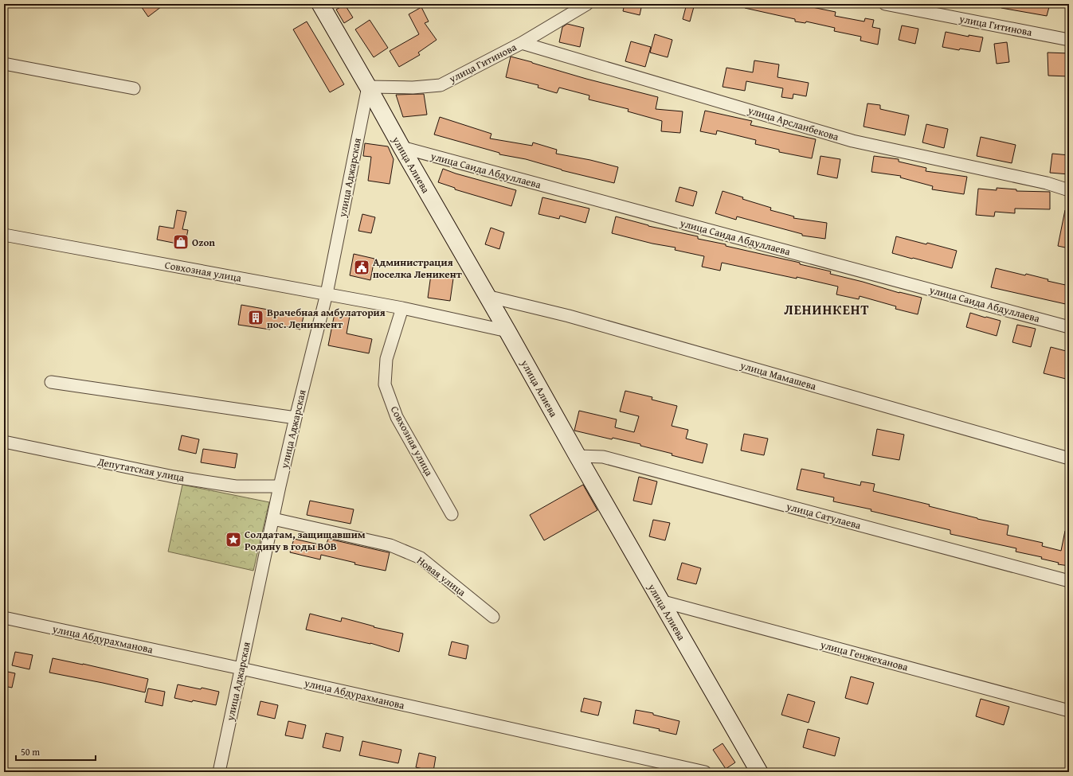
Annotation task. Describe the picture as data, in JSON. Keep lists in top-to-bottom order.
{
  "streets": {
    "street": [
      "улица Гитинова",
      "улица Арсланбекова",
      "улица Алиева",
      "улица Саида Абдуллаева",
      "улица Аджарская",
      "Совхозная улица",
      "улица Мамашева",
      "Депутатская улица",
      "улица Сатулаева",
      "Новая улица",
      "улица Абдурахманова",
      "улица Генжеханова"
    ]
  },
  "crossings": [
    ["улица Гитинова", "улица Арсланбекова"],
    ["улица Гитинова", "улица Алиева"],
    ["улица Гитинова", "улица Аджарская"],
    ["улица Алиева", "улица Саида Абдуллаева"],
    ["улица Алиева", "улица Аджарская"],
    ["улица Алиева", "Совхозная улица"],
    ["улица Алиева", "улица Мамашева"],
    ["улица Алиева", "улица Сатулаева"],
    ["улица Алиева", "улица Генжеханова"],
    ["улица Аджарская", "Совхозная улица"],
    ["улица Аджарская", "Депутатская улица"],
    ["улица Аджарская", "Новая улица"],
    ["улица Аджарская", "улица Абдурахманова"]
  ],
  "districts": ["ЛЕНИНКЕНТ"],
  "places": {
    "shop": ["Ozon"],
    "public building": ["Администрация поселка Леникент"],
    "building": ["Врачебная амбулатория пос. Ленинкент"],
    "place": ["Солдатам, защищавшим Родину в годы ВОВ"]
  },
  "scale_bar": "50 m"
}
